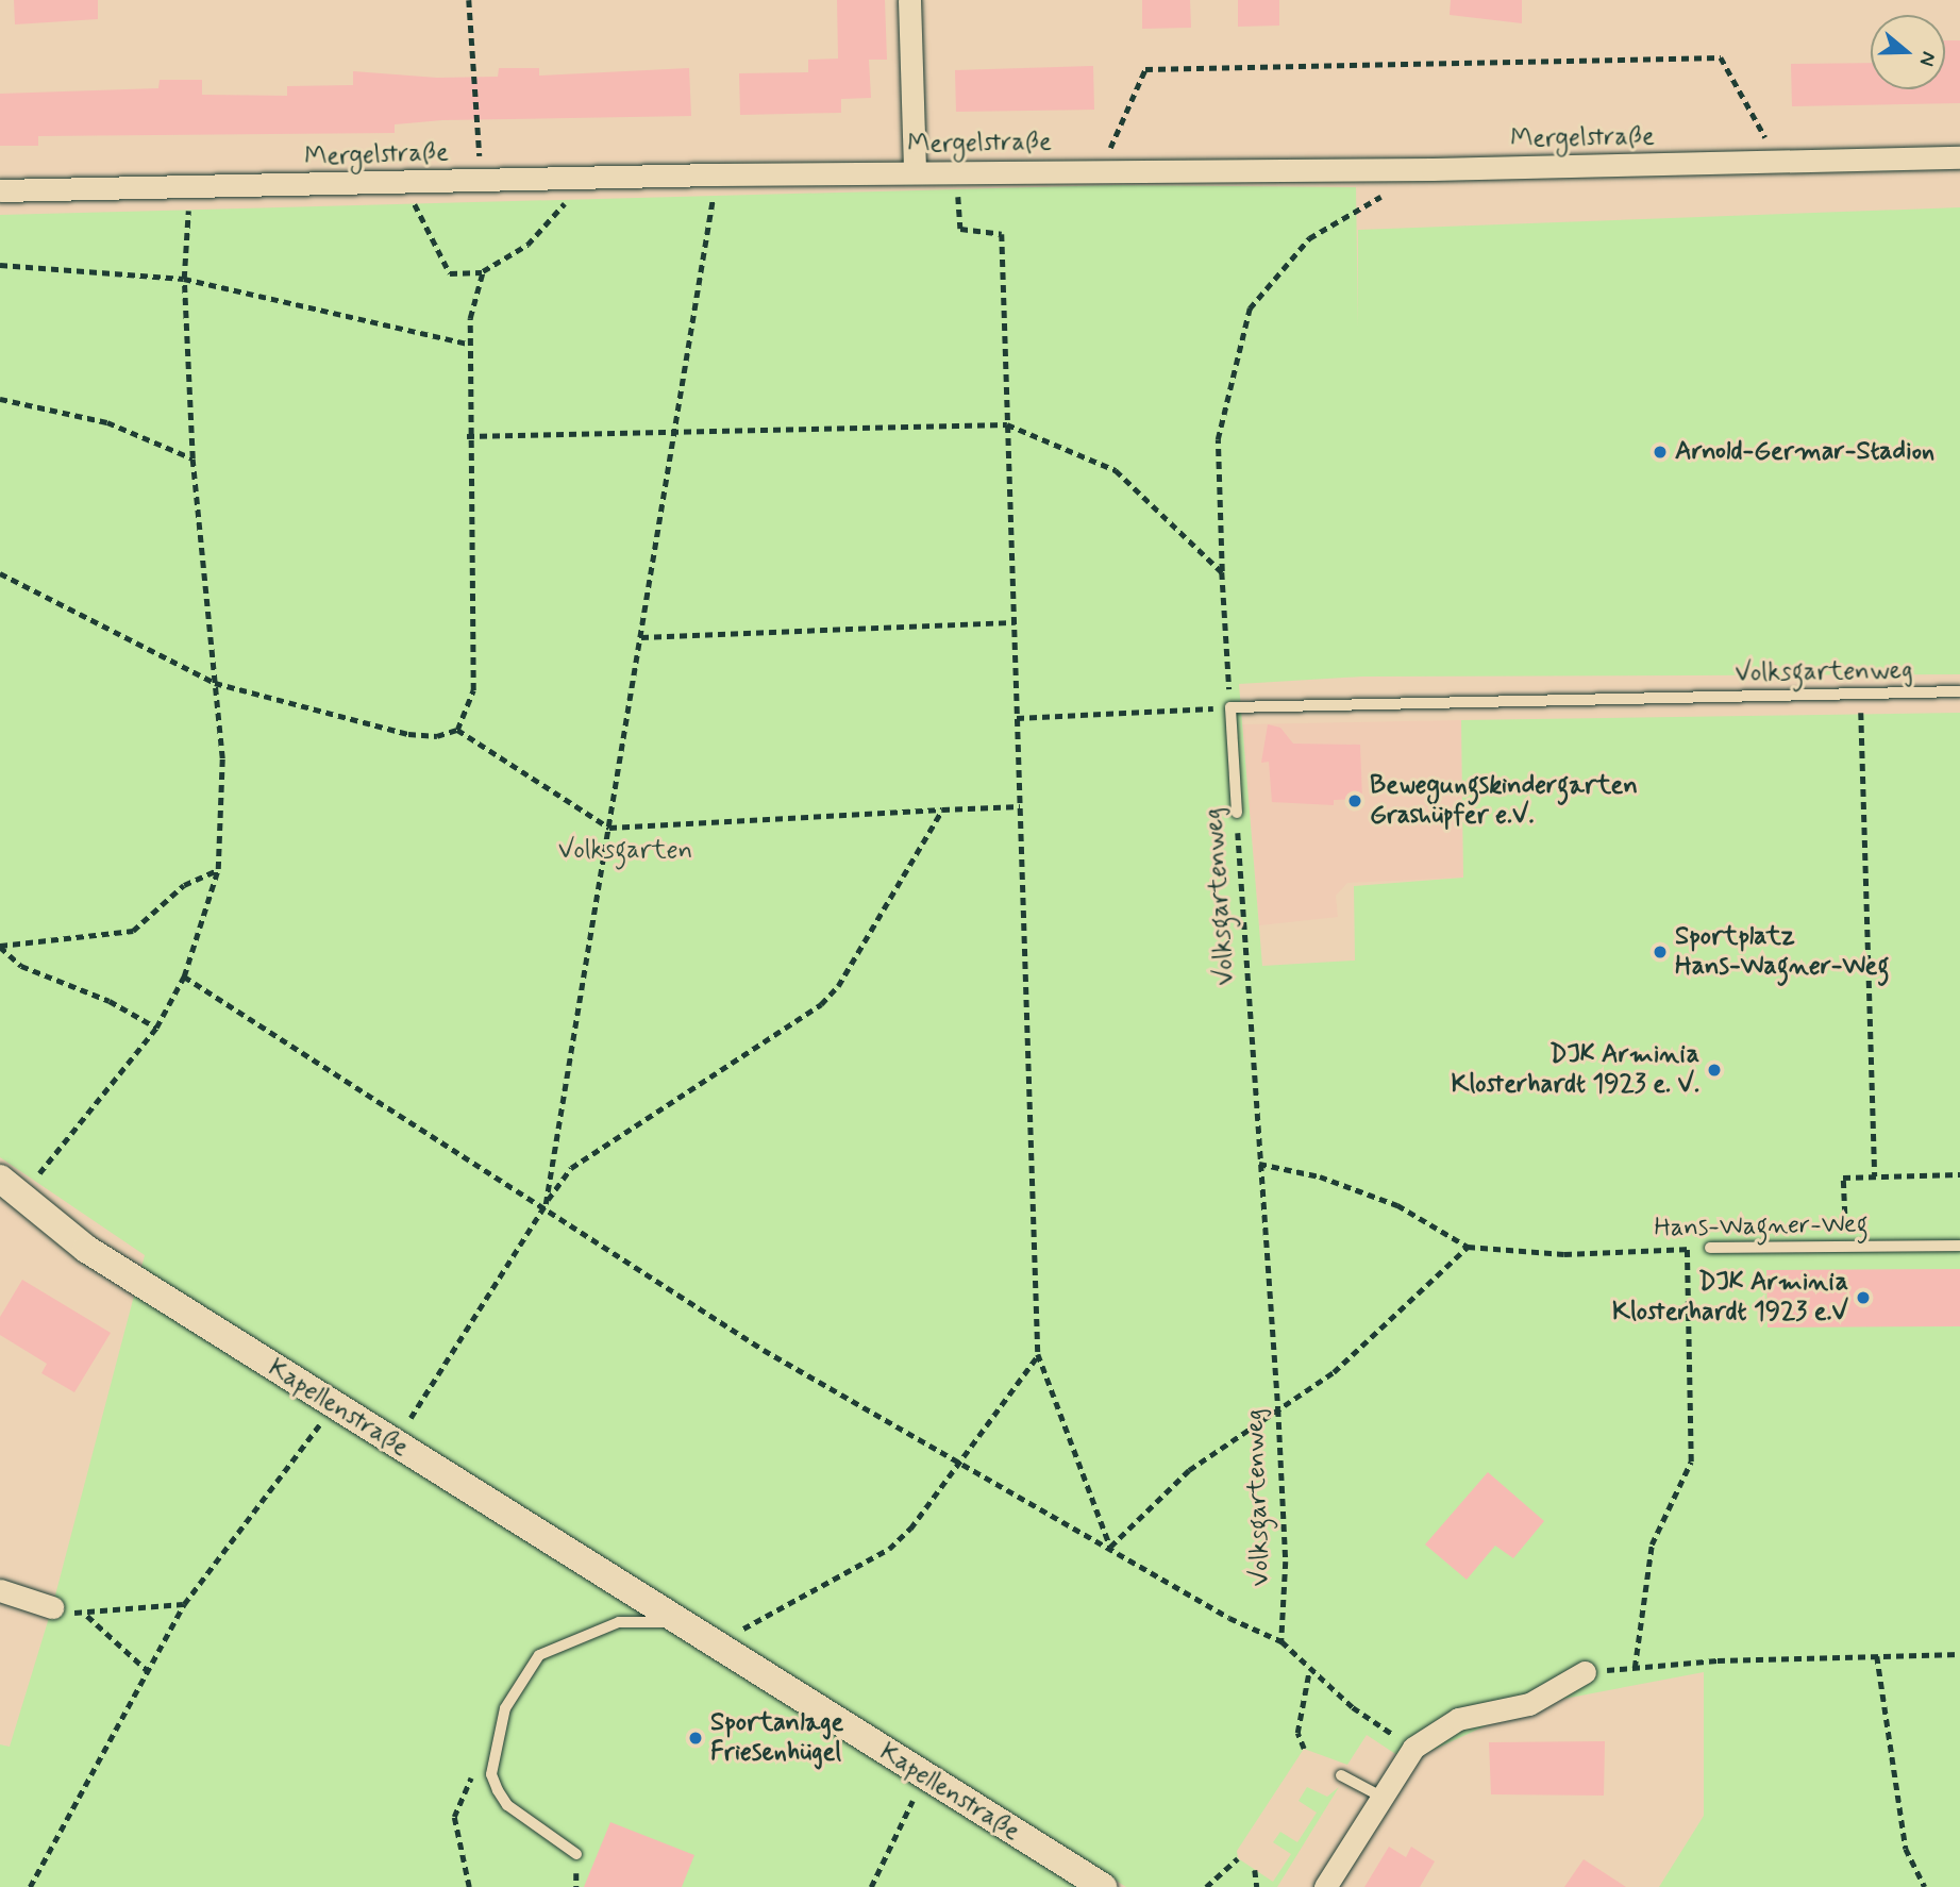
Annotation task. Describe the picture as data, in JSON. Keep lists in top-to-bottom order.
{
  "streets": {
    "street": ["Mergelstraße", "Kapellenstraße"],
    "lane": ["Volksgartenweg", "Hans-Wagner-Weg"]
  },
  "parks": ["Volksgarten"],
  "places": [
    "Arnold-Germar-Stadion",
    "Bewegungskindergarten Grashüpfer e.V.",
    "Sportplatz Hans-Wagner-Weg",
    "DJK Arminia Klosterhardt 1923 e. V.",
    "DJK Arminia Klosterhardt 1923 e.V",
    "Sportanlage Friesenhügel"
  ],
  "north": "right"
}
